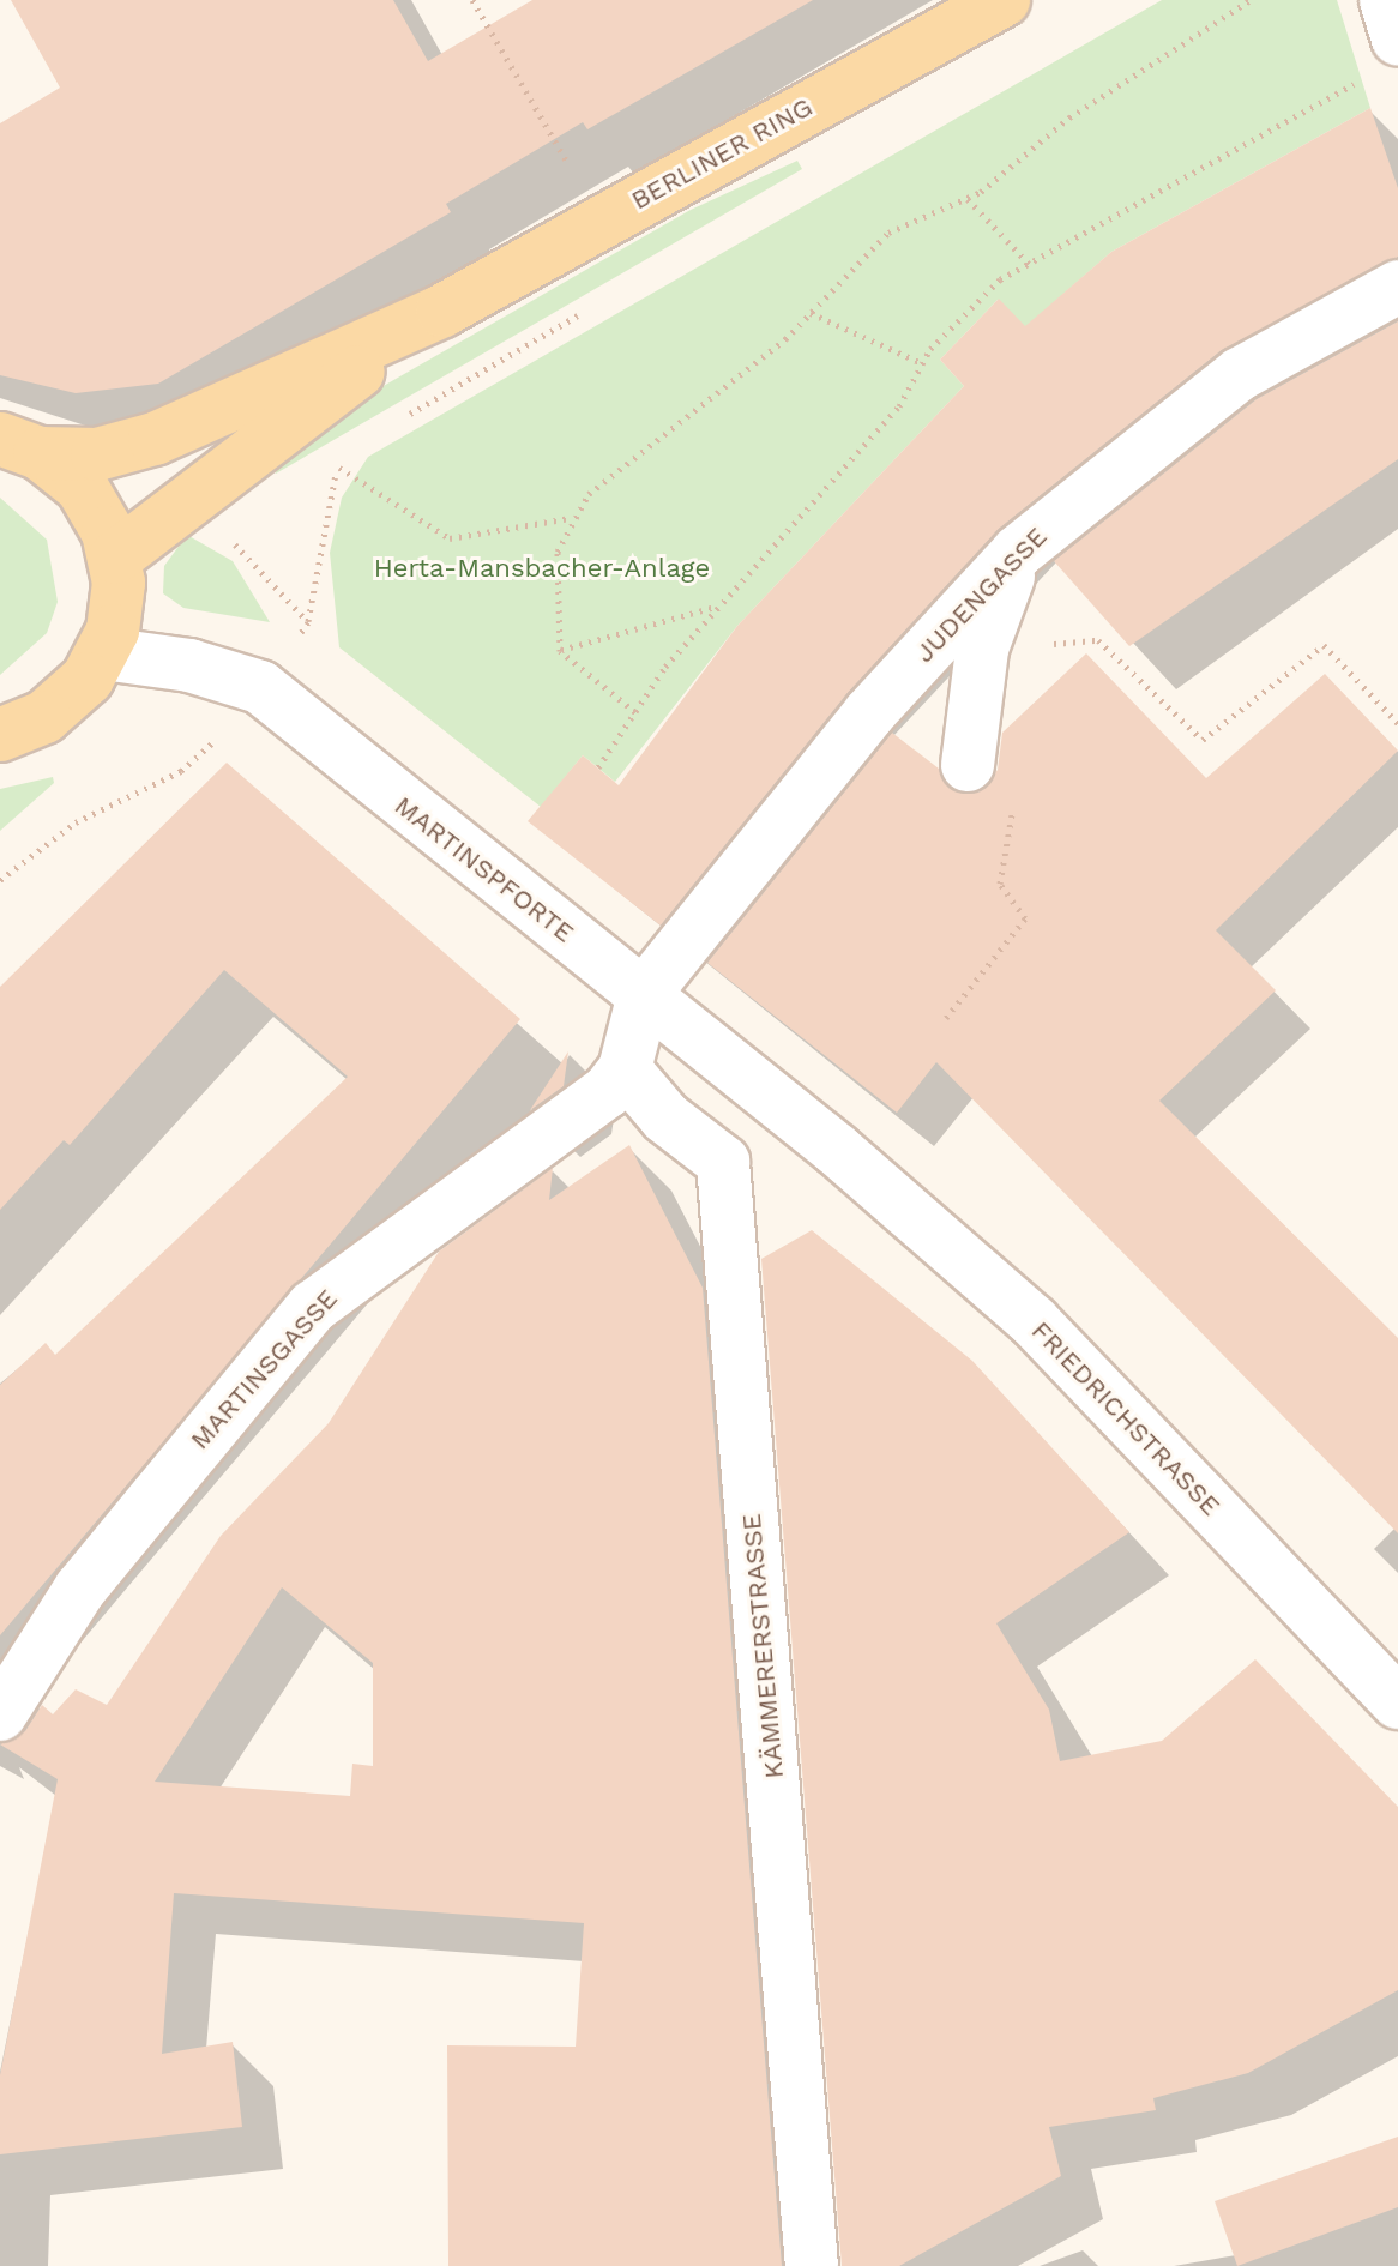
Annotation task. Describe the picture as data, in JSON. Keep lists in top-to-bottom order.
{
  "streets": {
    "main road": ["BERLINER RING"],
    "street": [
      "JUDENGASSE",
      "MARTINSPFORTE",
      "MARTINSGASSE",
      "FRIEDRICHSTRASSE",
      "KÄMMERERSTRASSE"
    ]
  },
  "crossings": [
    ["JUDENGASSE", "MARTINSPFORTE"],
    ["MARTINSPFORTE", "FRIEDRICHSTRASSE"],
    ["MARTINSGASSE", "KÄMMERERSTRASSE"]
  ],
  "parks": ["Herta-Mansbacher-Anlage"]
}
